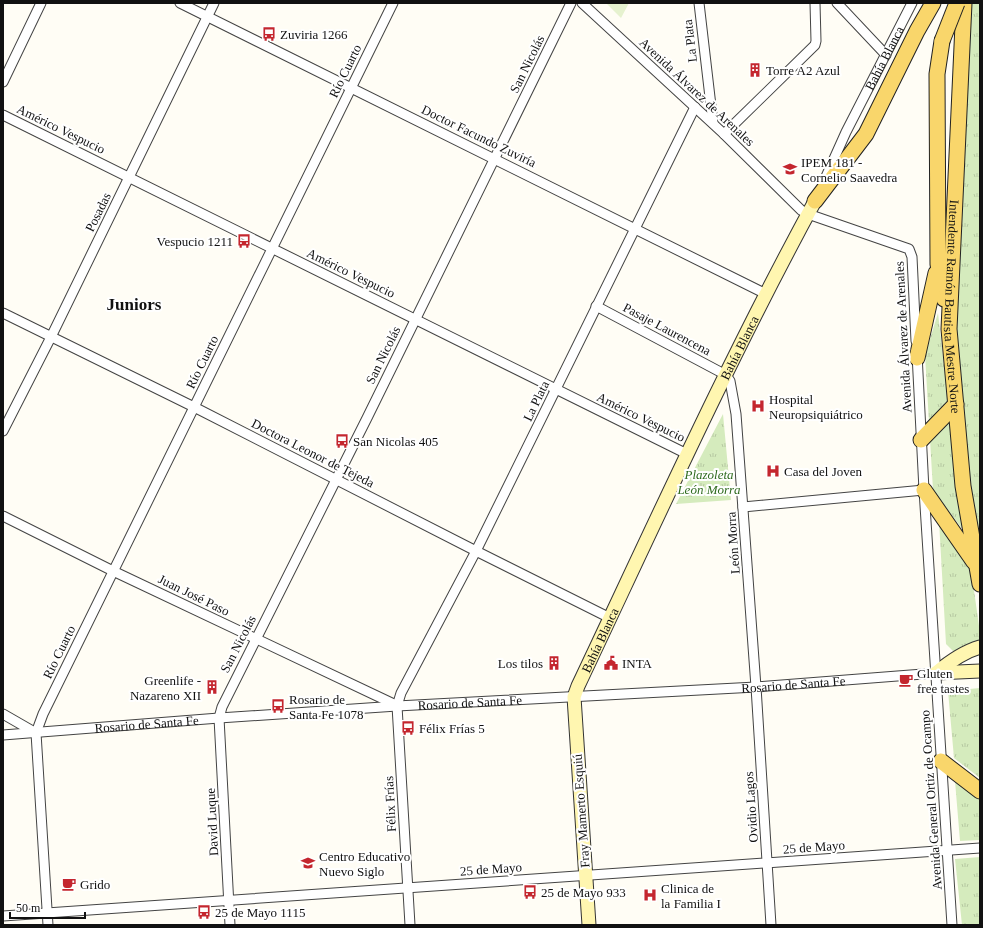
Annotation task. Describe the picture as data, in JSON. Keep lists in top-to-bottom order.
{
  "streets": {
    "main road": ["Intendente Ramón Bautista Mestre Norte"],
    "street": [
      "La Plata",
      "Bahía Blanca",
      "San Nicolás",
      "Río Cuarto",
      "Avenida Álvarez de Arenales",
      "Américo Vespucio",
      "Doctor Facundo Zuviría",
      "Posadas",
      "Pasaje Laurencena",
      "Doctora Leonor de Tejeda",
      "León Morra",
      "Juan José Paso",
      "Rosario de Santa Fe",
      "Avenida General Ortiz de Ocampo",
      "Félix Frías",
      "Ovidio Lagos",
      "Fray Mamerto Esquiú",
      "David Luque",
      "25 de Mayo"
    ]
  },
  "crossings": [
    ["La Plata", "Avenida Álvarez de Arenales"],
    ["La Plata", "Américo Vespucio"],
    ["La Plata", "Doctor Facundo Zuviría"],
    ["La Plata", "Pasaje Laurencena"],
    ["La Plata", "Doctora Leonor de Tejeda"],
    ["La Plata", "Juan José Paso"],
    ["La Plata", "Rosario de Santa Fe"],
    ["La Plata", "Félix Frías"],
    ["Bahía Blanca", "Avenida Álvarez de Arenales"],
    ["Bahía Blanca", "Américo Vespucio"],
    ["Bahía Blanca", "Doctor Facundo Zuviría"],
    ["Bahía Blanca", "Pasaje Laurencena"],
    ["Bahía Blanca", "Doctora Leonor de Tejeda"],
    ["Bahía Blanca", "León Morra"],
    ["Bahía Blanca", "Rosario de Santa Fe"],
    ["Bahía Blanca", "Fray Mamerto Esquiú"],
    ["San Nicolás", "Américo Vespucio"],
    ["San Nicolás", "Doctor Facundo Zuviría"],
    ["San Nicolás", "Doctora Leonor de Tejeda"],
    ["San Nicolás", "Juan José Paso"],
    ["San Nicolás", "Rosario de Santa Fe"],
    ["San Nicolás", "David Luque"],
    ["Río Cuarto", "Américo Vespucio"],
    ["Río Cuarto", "Doctor Facundo Zuviría"],
    ["Río Cuarto", "Doctora Leonor de Tejeda"],
    ["Río Cuarto", "Juan José Paso"],
    ["Río Cuarto", "Rosario de Santa Fe"],
    ["Avenida Álvarez de Arenales", "Rosario de Santa Fe"],
    ["Avenida Álvarez de Arenales", "Avenida General Ortiz de Ocampo"],
    ["Américo Vespucio", "Posadas"],
    ["Doctor Facundo Zuviría", "Posadas"],
    ["Posadas", "Doctora Leonor de Tejeda"],
    ["Pasaje Laurencena", "León Morra"],
    ["León Morra", "Rosario de Santa Fe"],
    ["León Morra", "Ovidio Lagos"],
    ["Juan José Paso", "Rosario de Santa Fe"],
    ["Juan José Paso", "Félix Frías"],
    ["Rosario de Santa Fe", "Avenida General Ortiz de Ocampo"],
    ["Rosario de Santa Fe", "Félix Frías"],
    ["Rosario de Santa Fe", "Ovidio Lagos"],
    ["Rosario de Santa Fe", "Fray Mamerto Esquiú"],
    ["Rosario de Santa Fe", "David Luque"],
    ["Avenida General Ortiz de Ocampo", "25 de Mayo"],
    ["Félix Frías", "25 de Mayo"],
    ["Ovidio Lagos", "25 de Mayo"],
    ["Fray Mamerto Esquiú", "25 de Mayo"],
    ["David Luque", "25 de Mayo"]
  ],
  "districts": ["Juniors"],
  "parks": ["Plazoleta León Morra"],
  "places": {
    "bus stop": [
      "Zuviria 1266",
      "Vespucio 1211",
      "San Nicolas 405",
      "Rosario de Santa Fe 1078",
      "Félix Frías 5",
      "25 de Mayo 933",
      "25 de Mayo 1115"
    ],
    "building": ["Torre A2 Azul", "Los tilos", "Greenlife - Nazareno XII"],
    "school or university": ["IPEM 181 - Cornelio Saavedra", "Centro Educativo Nuevo Siglo"],
    "hospital": ["Hospital Neuropsiquiátrico", "Casa del Joven", "Clinica de la Familia I"],
    "public building": ["INTA"],
    "cafe": ["Gluten free tastes", "Grido"]
  },
  "scale_bar": "50 m"
}
